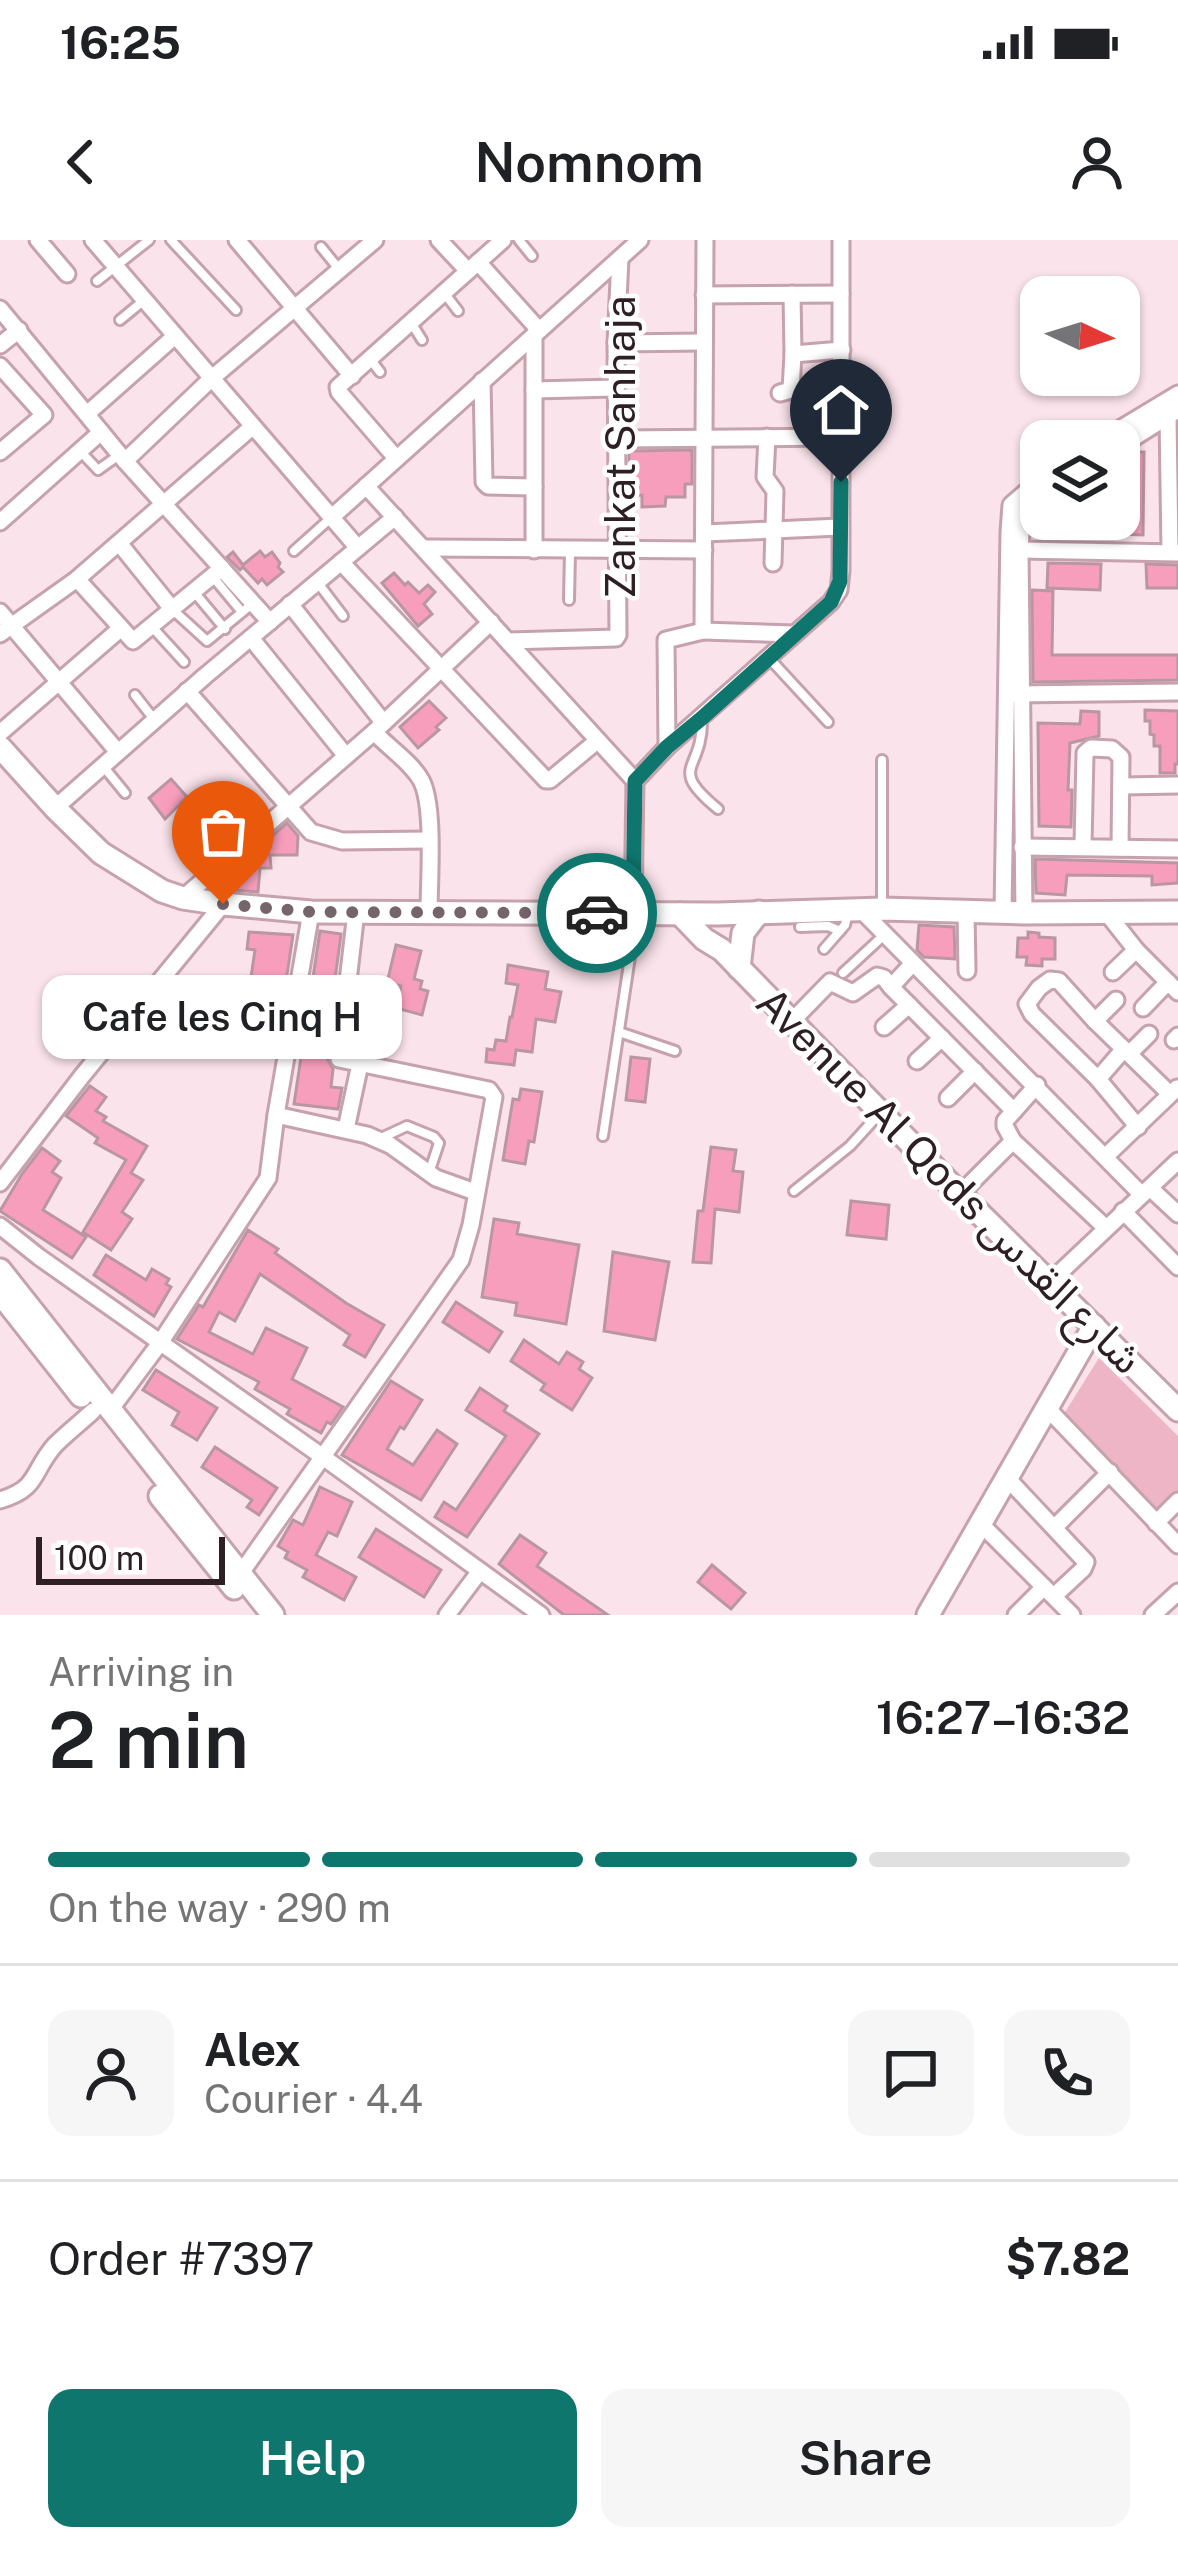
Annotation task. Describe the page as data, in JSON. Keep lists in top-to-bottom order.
{
  "streets": {
    "street": ["Zankat Sanhaja", "Avenue Al Qods شارع القدس"]
  },
  "places": ["Cafe les Cinq H"],
  "scale_bar": "100 m",
  "north": "right",
  "page": {
    "status": "16:25",
    "header": "Nomnom",
    "bubble": "Cafe les Cinq H",
    "scale": "100 m",
    "heading": ["2 min", "Arriving in", "16:27–16:32"],
    "panel": [
      "Alex",
      "Courier · 4.4",
      "Order #7397",
      "$7.82"
    ],
    "bar": "On the way · 290 m",
    "buttons": ["Help", "Share"]
  }
}
